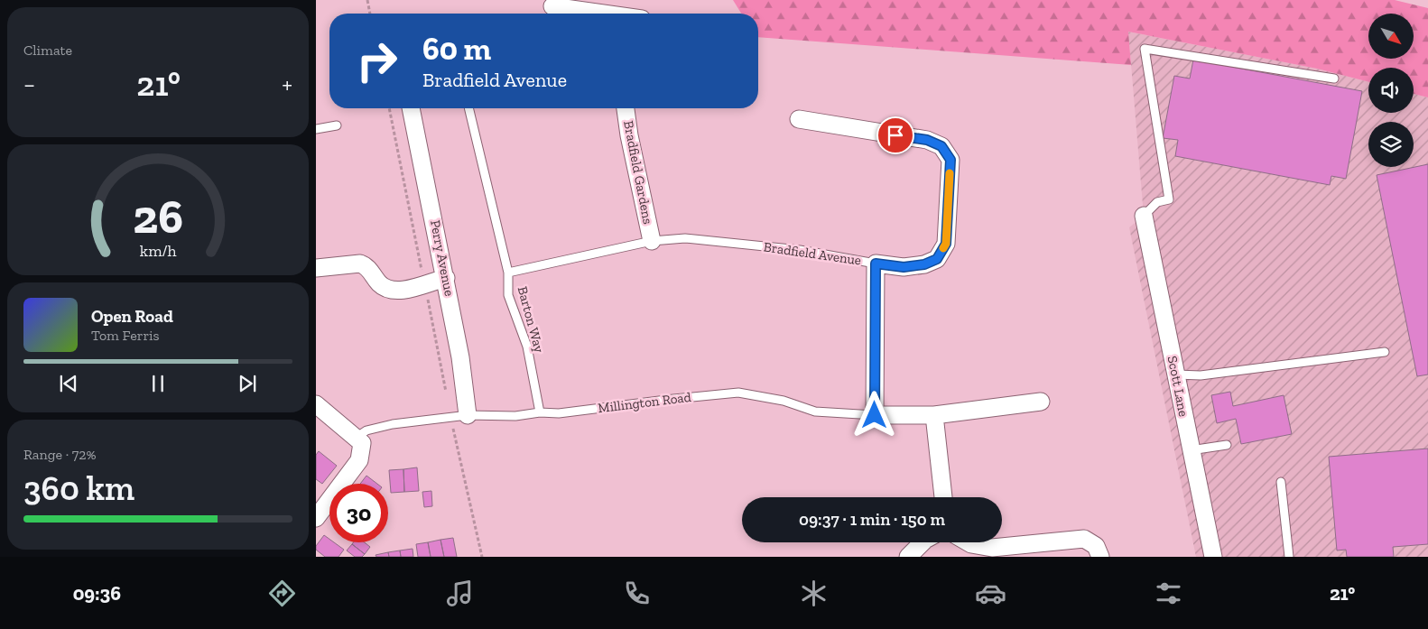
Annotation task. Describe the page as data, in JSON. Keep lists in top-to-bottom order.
{
  "streets": {
    "street": [
      "Bradfield Gardens",
      "Bradfield Avenue",
      "Perry Avenue",
      "Scott Lane",
      "Millington Road"
    ],
    "lane": ["Barton Way"]
  },
  "crossings": [
    ["Bradfield Gardens", "Bradfield Avenue"],
    ["Bradfield Avenue", "Barton Way"],
    ["Perry Avenue", "Millington Road"],
    ["Barton Way", "Millington Road"]
  ],
  "north": "bottom right",
  "page": {
    "tile": [
      "Climate",
      ["Range · 72%", "360 km"]
    ],
    "turn": ["60 m", "Bradfield Avenue"],
    "heat": ["−", "21°", "+"],
    "song": ["Open Road", "Tom Ferris"],
    "limit": "30",
    "trip": "09:37 · 1 min · 150 m",
    "tabs": ["09:36", "21°"],
    "gauge": ["26", "km/h"]
  }
}
